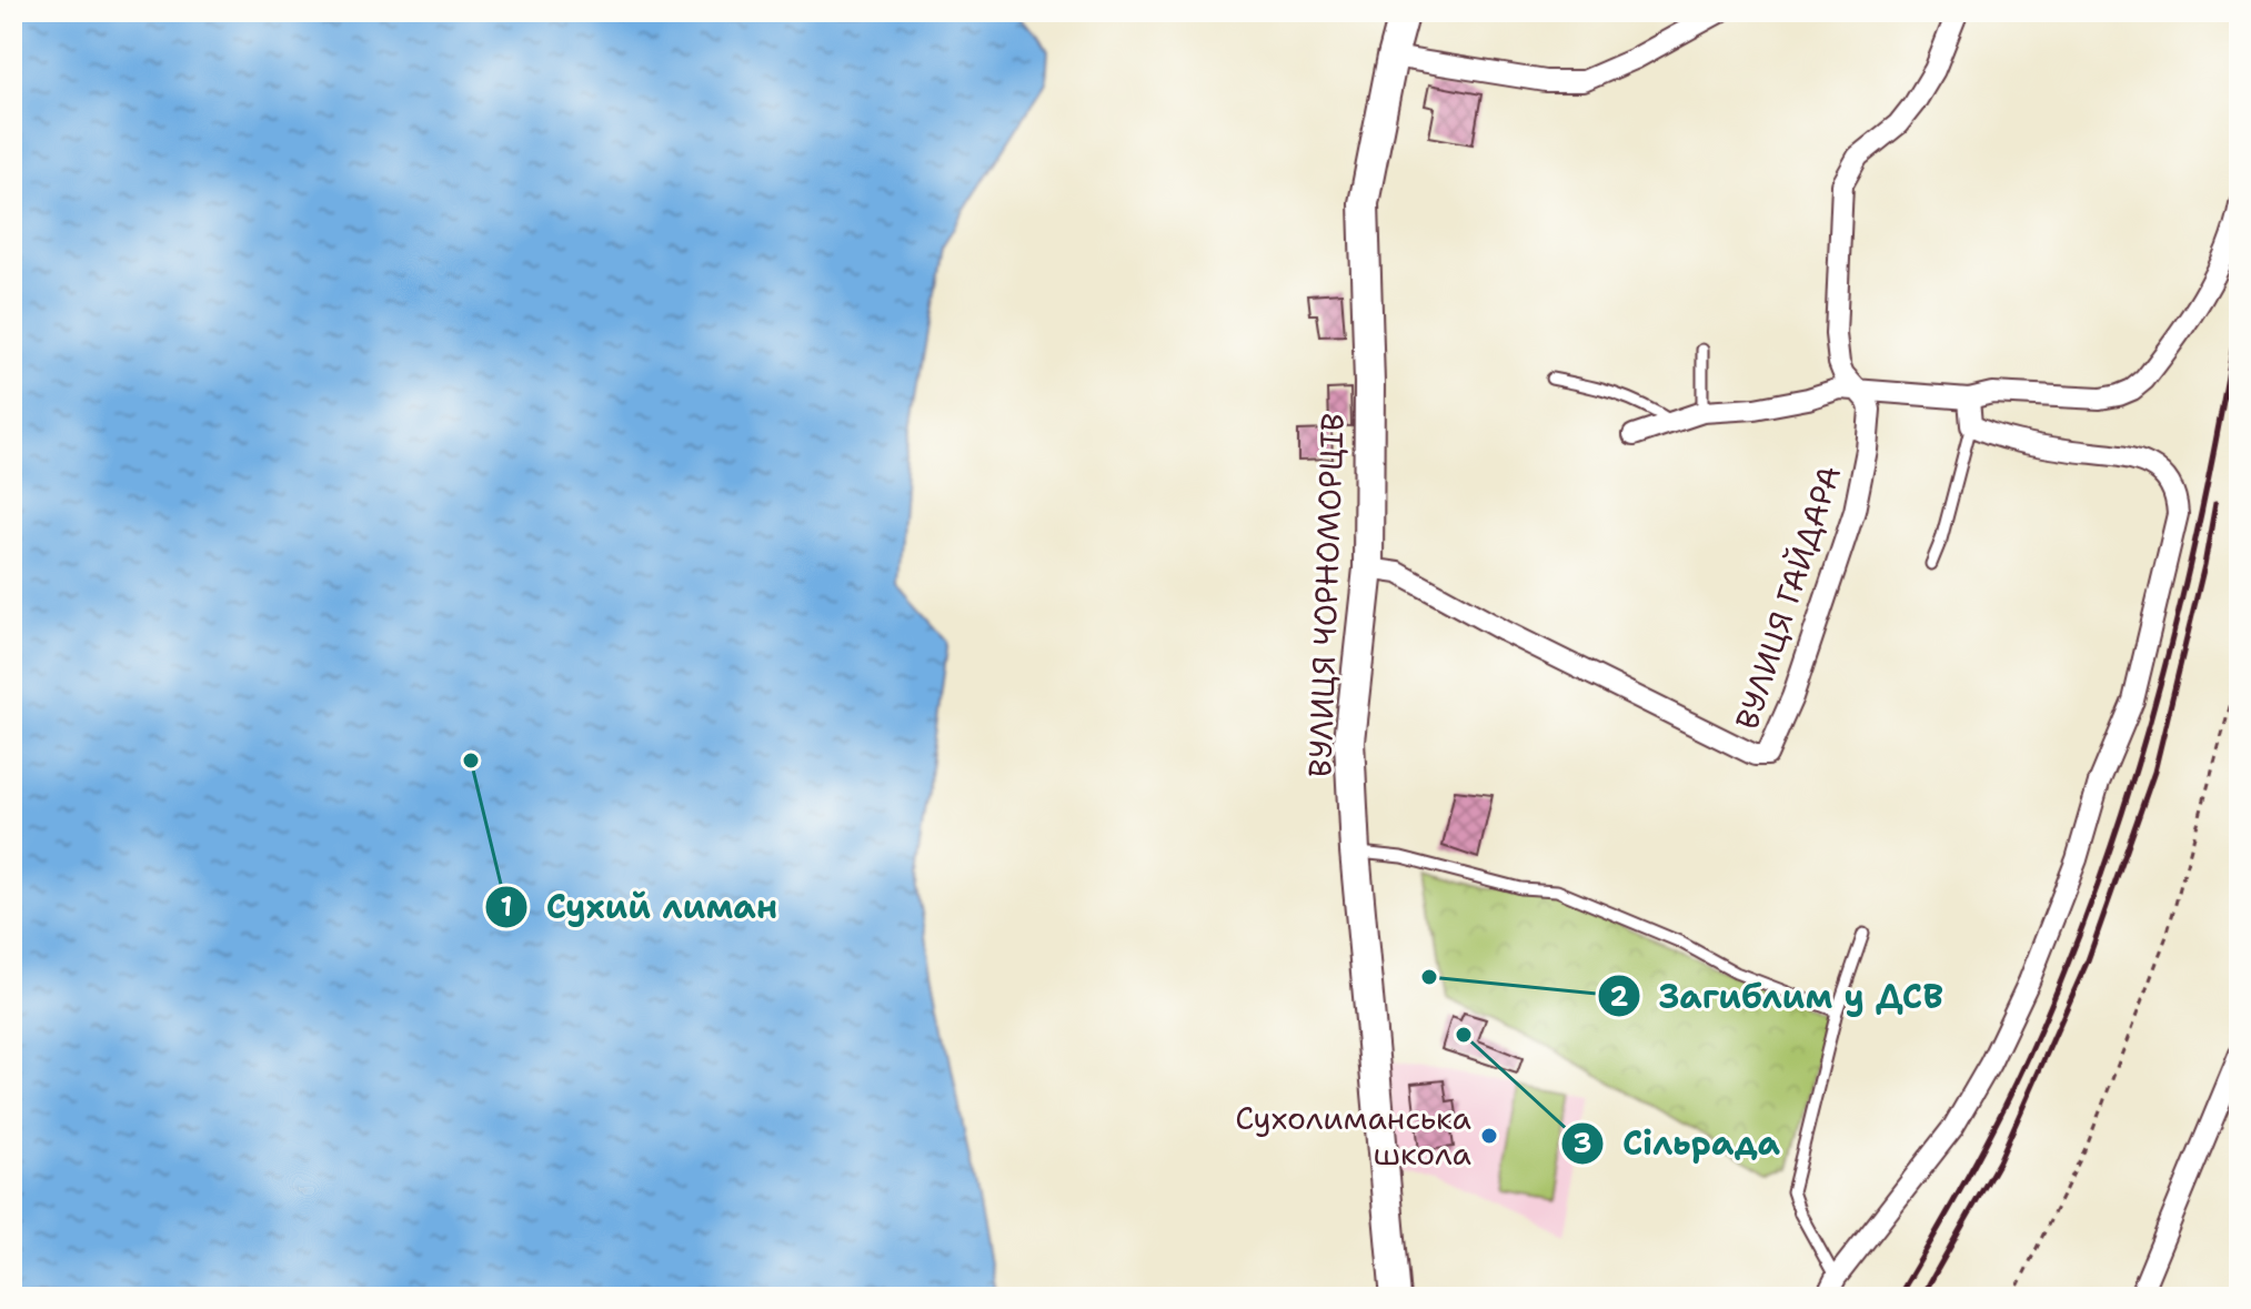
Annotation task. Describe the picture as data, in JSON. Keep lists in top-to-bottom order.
{
  "streets": {
    "main road": ["ВУЛИЦЯ ЧОРНОМОРЦІВ"],
    "street": ["ВУЛИЦЯ ГАЙДАРА"]
  },
  "crossings": [
    ["ВУЛИЦЯ ЧОРНОМОРЦІВ", "ВУЛИЦЯ ГАЙДАРА"]
  ],
  "places": [
    "Сухий лиман",
    "Загиблим у ДСВ",
    "Сільрада",
    "Сухолиманська школа"
  ]
}
